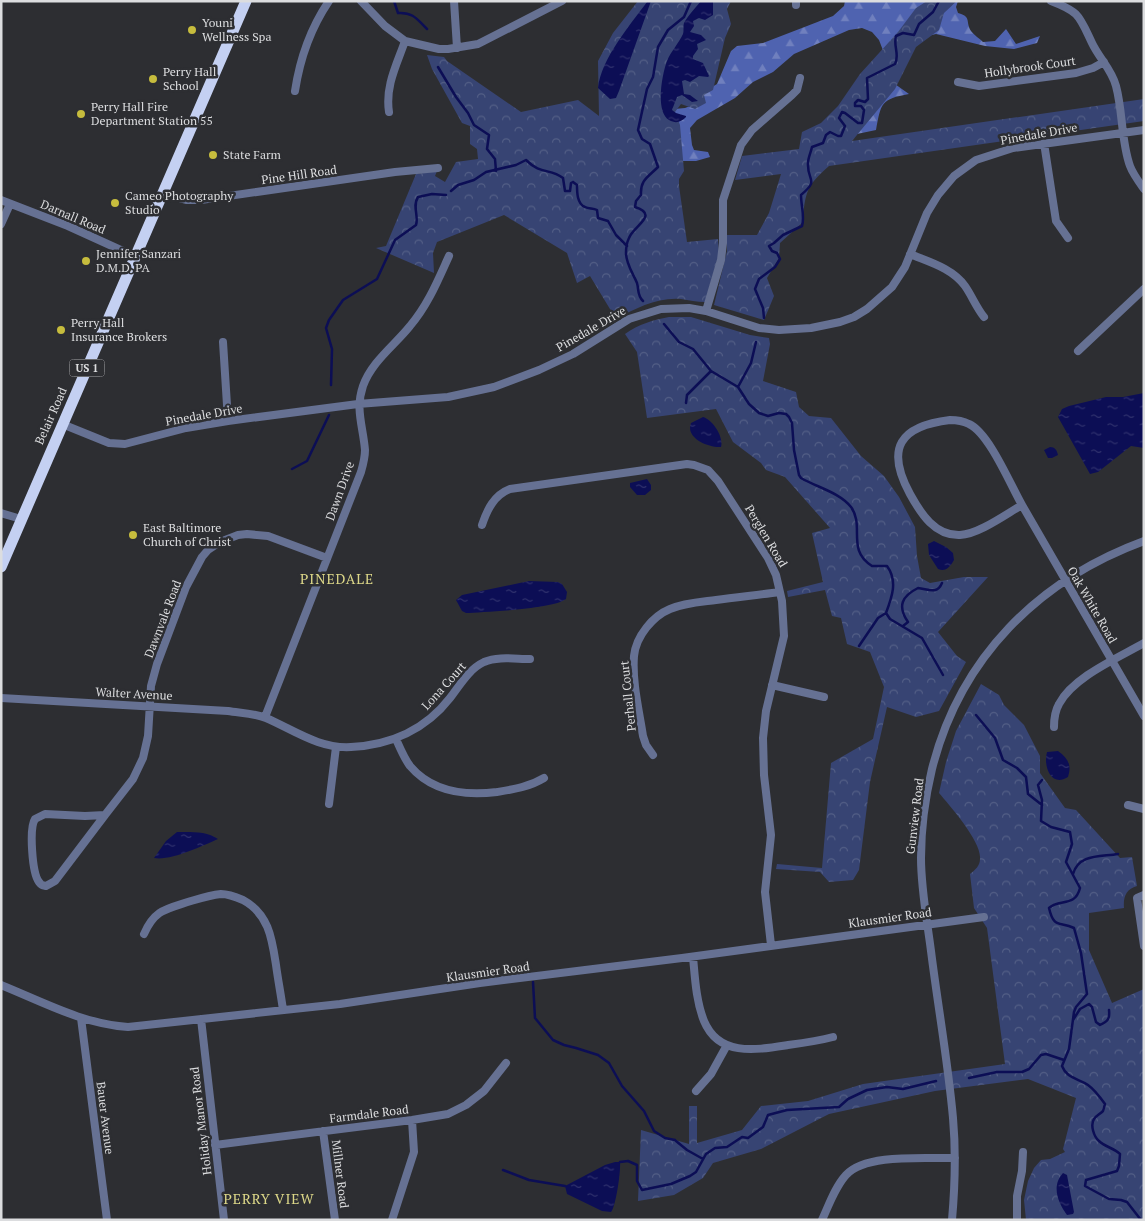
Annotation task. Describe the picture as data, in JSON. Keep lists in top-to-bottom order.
{
  "streets": {
    "highway": ["US 1", "Belair Road"],
    "street": [
      "Hollybrook Court",
      "Pinedale Drive",
      "Pine Hill Road",
      "Darnall Road",
      "Dawn Drive",
      "Perglen Road",
      "Oak White Road",
      "Dawnvale Road",
      "Lona Court",
      "Walter Avenue",
      "Perhall Court",
      "Gunview Road",
      "Klausmier Road",
      "Farmdale Road",
      "Bauer Avenue",
      "Holiday Manor Road",
      "Millner Road"
    ]
  },
  "crossings": [
    ["Pinedale Drive", "Belair Road"],
    ["Pinedale Drive", "Dawn Drive"],
    ["Pine Hill Road", "Belair Road"],
    ["Darnall Road", "Belair Road"],
    ["Dawn Drive", "Dawnvale Road"],
    ["Dawn Drive", "Lona Court"],
    ["Dawn Drive", "Walter Avenue"],
    ["Perglen Road", "Perhall Court"],
    ["Perglen Road", "Klausmier Road"],
    ["Oak White Road", "Gunview Road"],
    ["Dawnvale Road", "Walter Avenue"],
    ["Lona Court", "Walter Avenue"],
    ["Gunview Road", "Klausmier Road"],
    ["Klausmier Road", "Bauer Avenue"],
    ["Klausmier Road", "Holiday Manor Road"],
    ["Farmdale Road", "Holiday Manor Road"],
    ["Farmdale Road", "Millner Road"]
  ],
  "districts": ["PINEDALE", "PERRY VIEW"],
  "places": [
    "Youni Wellness Spa",
    "Perry Hall School",
    "Perry Hall Fire Department Station 55",
    "State Farm",
    "Cameo Photography Studio",
    "Jennifer Sanzari D.M.D. PA",
    "Perry Hall Insurance Brokers",
    "East Baltimore Church of Christ"
  ]
}
